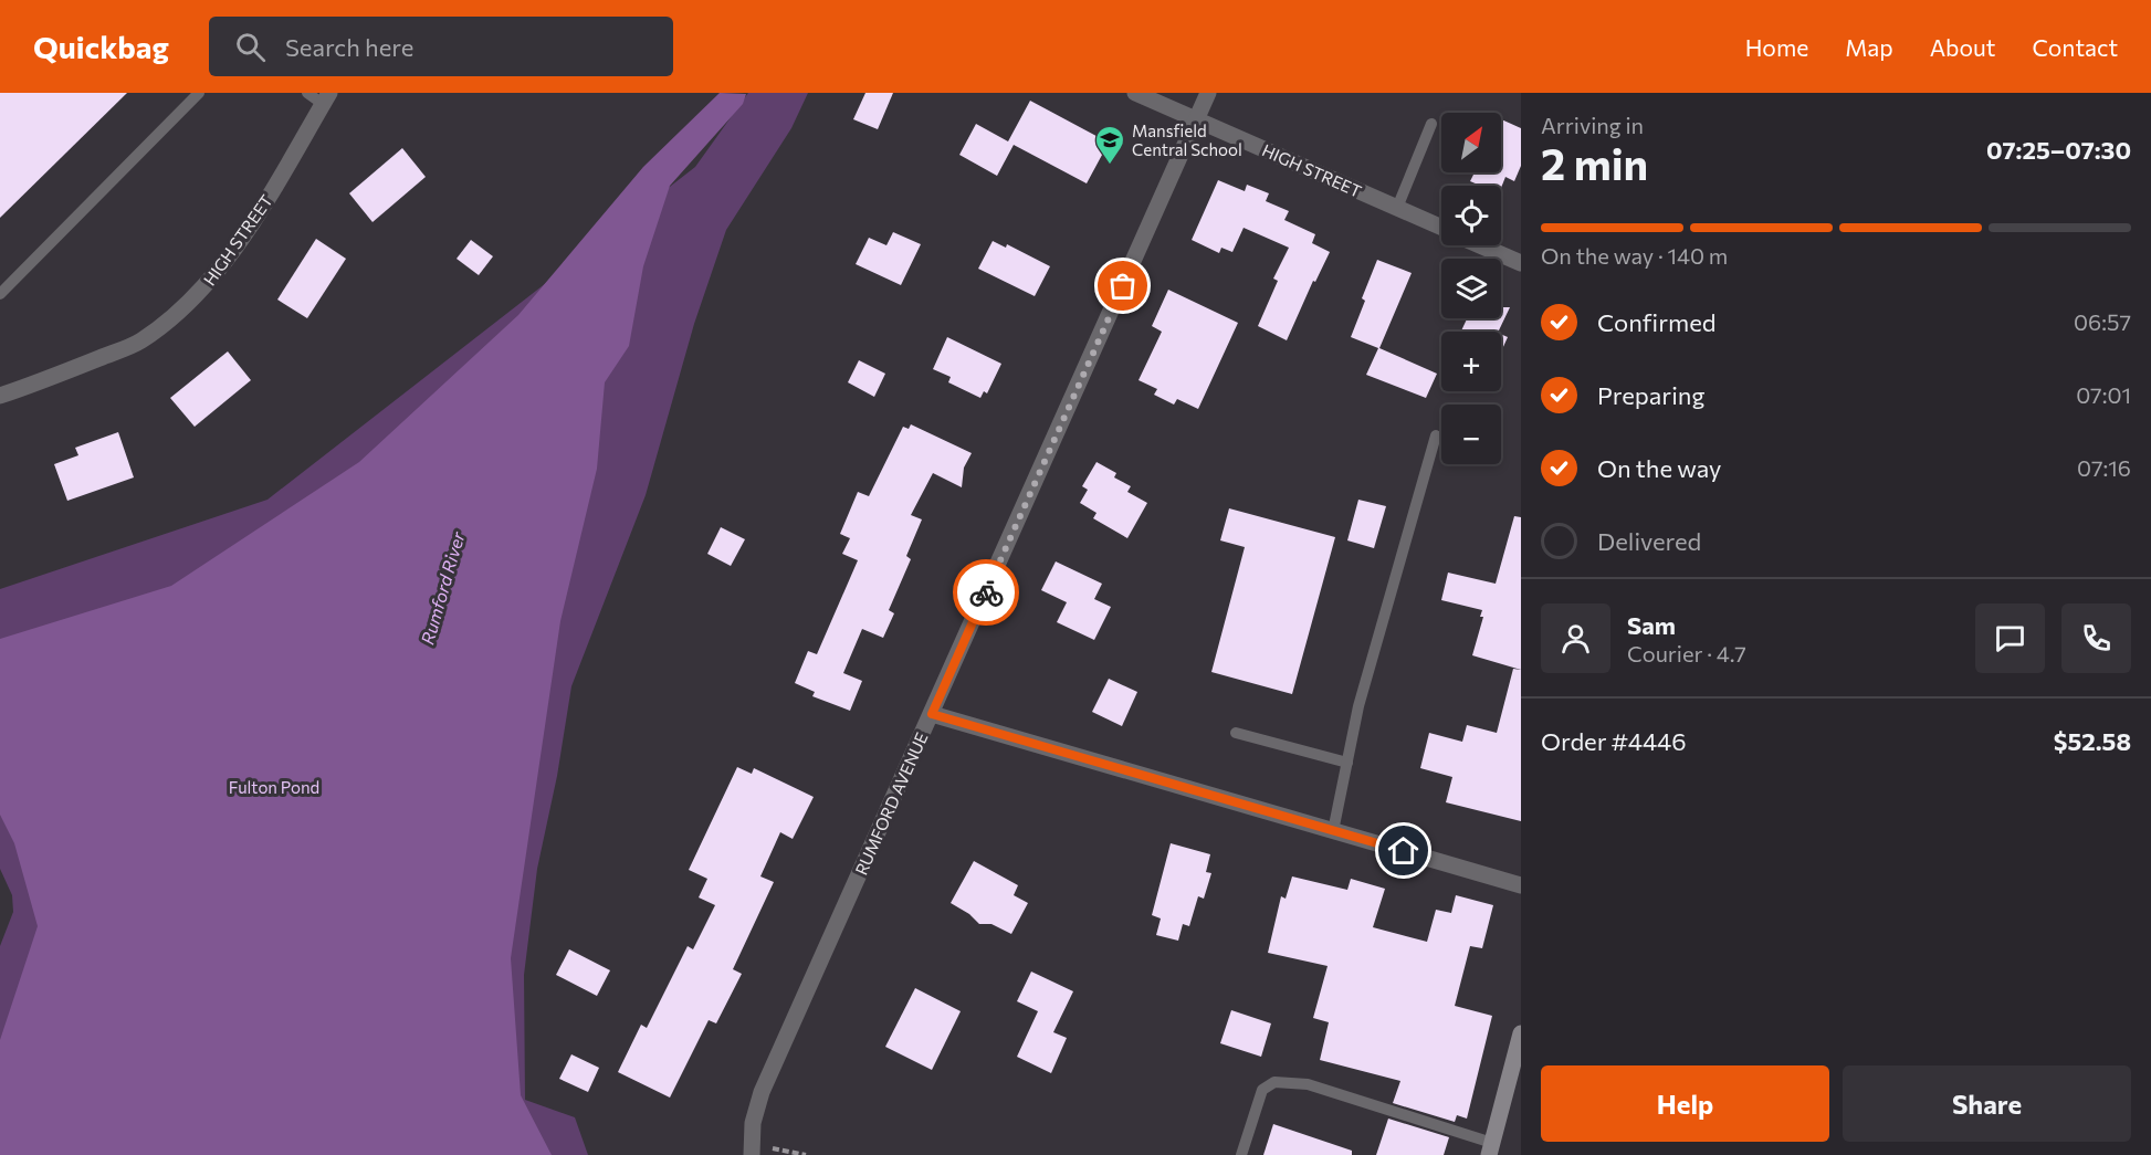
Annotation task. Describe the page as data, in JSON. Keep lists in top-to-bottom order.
{
  "streets": {
    "street": ["HIGH STREET", "RUMFORD AVENUE"]
  },
  "crossings": [
    ["HIGH STREET", "RUMFORD AVENUE"]
  ],
  "water": ["Rumford River"],
  "parks": ["Fulton Pond"],
  "places": {
    "school or university": ["Mansfield Central School"]
  },
  "north": "top right",
  "page": {
    "header": "Quickbag",
    "search": "Search here",
    "nav": [
      "Home",
      "Map",
      "About",
      "Contact"
    ],
    "heading": ["2 min", "Arriving in", "07:25–07:30"],
    "panel": [
      "Sam",
      "Courier · 4.7",
      "Order #4446",
      "$52.58"
    ],
    "map_buttons": ["+", "−"],
    "bar": "On the way · 140 m",
    "list": [
      ["Confirmed", "06:57"],
      ["Preparing", "07:01"],
      ["On the way", "07:16"],
      "Delivered"
    ],
    "buttons": ["Help", "Share"]
  }
}
